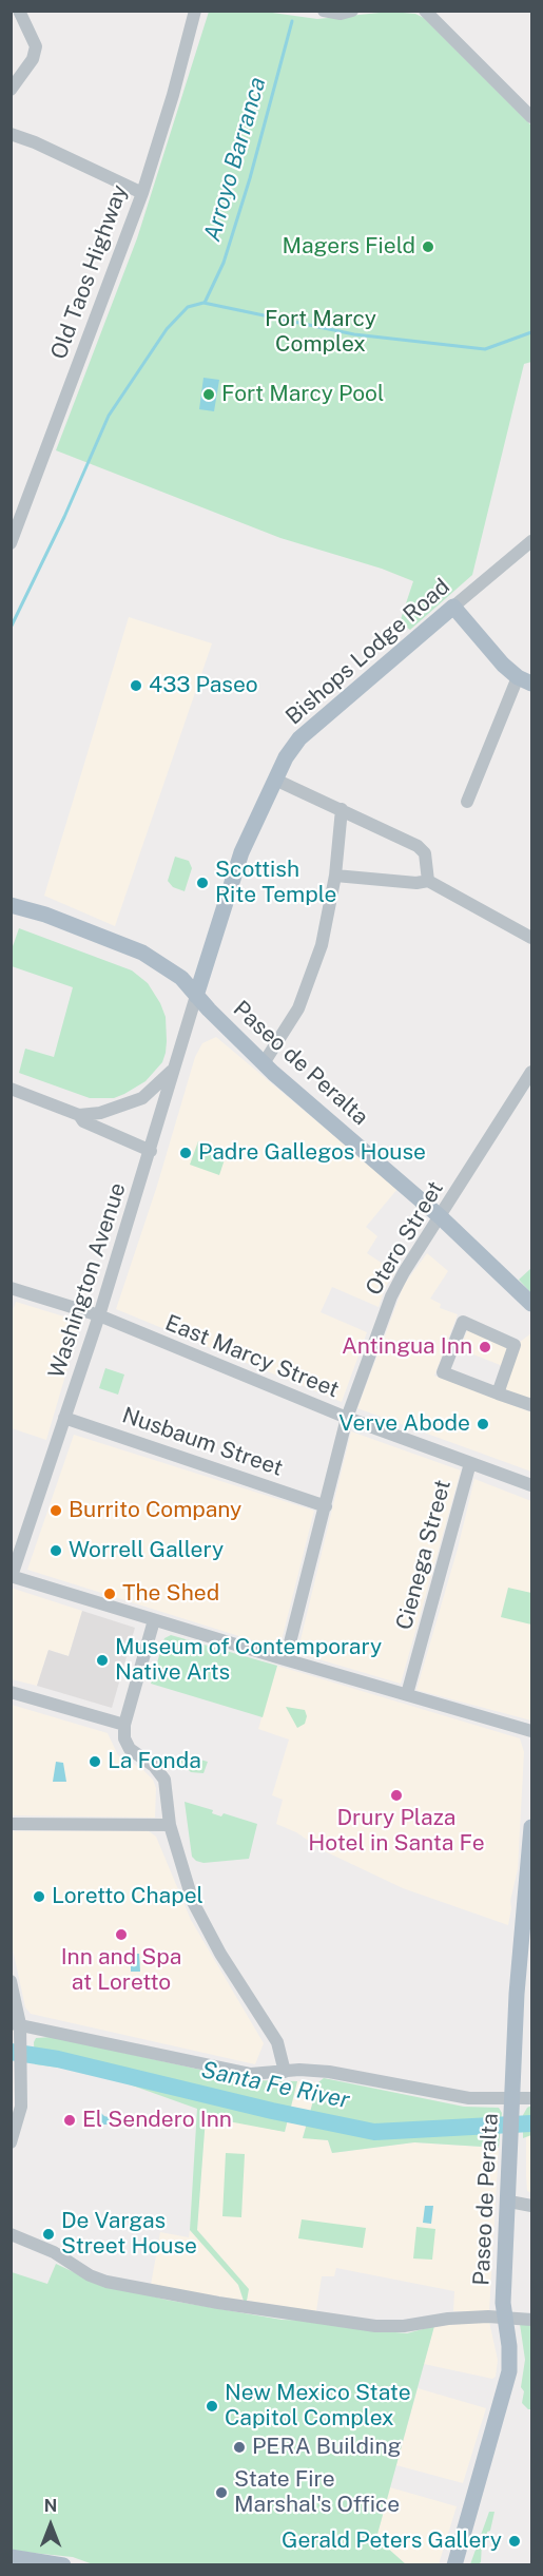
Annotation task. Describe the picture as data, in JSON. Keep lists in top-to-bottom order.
{
  "streets": {
    "main road": ["Bishops Lodge Road", "Paseo de Peralta"],
    "street": [
      "Old Taos Highway",
      "Otero Street",
      "Washington Avenue",
      "East Marcy Street",
      "Nusbaum Street",
      "Cienega Street"
    ]
  },
  "crossings": [
    ["Bishops Lodge Road", "Paseo de Peralta"],
    ["Bishops Lodge Road", "Washington Avenue"],
    ["Paseo de Peralta", "Otero Street"],
    ["Paseo de Peralta", "Washington Avenue"],
    ["Otero Street", "East Marcy Street"],
    ["Otero Street", "Nusbaum Street"],
    ["Washington Avenue", "East Marcy Street"],
    ["Washington Avenue", "Nusbaum Street"],
    ["East Marcy Street", "Cienega Street"]
  ],
  "water": ["Arroyo Barranca", "Santa Fe River"],
  "parks": ["Fort Marcy Complex"],
  "places": [
    "Magers Field",
    "Fort Marcy Pool",
    "433 Paseo",
    "Scottish Rite Temple",
    "Padre Gallegos House",
    "Antingua Inn",
    "Verve Abode",
    "Burrito Company",
    "Worrell Gallery",
    "The Shed",
    "Museum of Contemporary Native Arts",
    "La Fonda",
    "Drury Plaza Hotel in Santa Fe",
    "Loretto Chapel",
    "Inn and Spa at Loretto",
    "El Sendero Inn",
    "De Vargas Street House",
    "New Mexico State Capitol Complex",
    "PERA Building",
    "State Fire Marshal's Office",
    "Gerald Peters Gallery"
  ],
  "north": "top"
}
